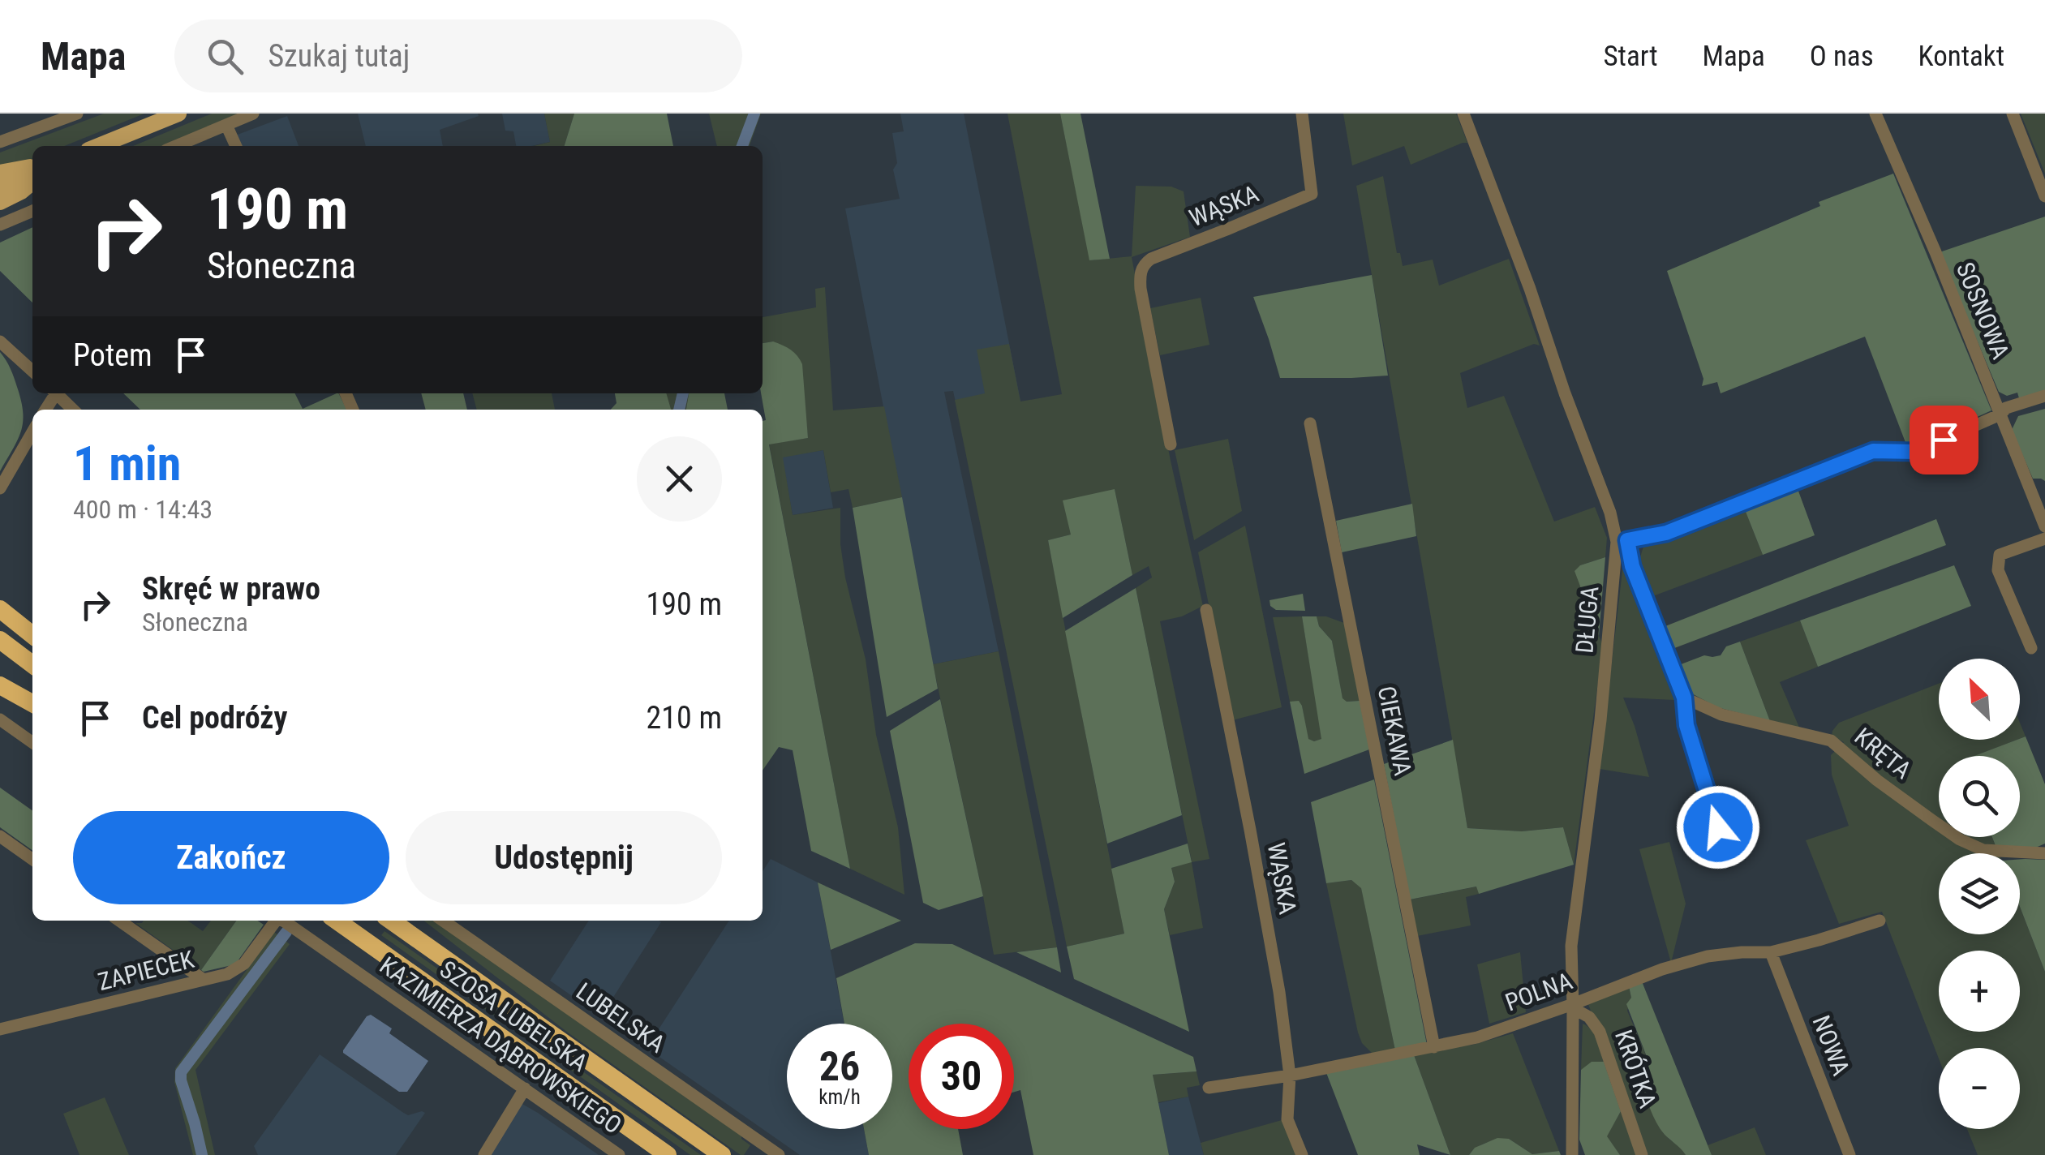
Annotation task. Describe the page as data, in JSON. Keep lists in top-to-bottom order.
{
  "streets": {
    "highway": ["SZOSA LUBELSKA"],
    "street": [
      "WĄSKA",
      "SOSNOWA",
      "DŁUGA",
      "CIEKAWA",
      "KRĘTA",
      "ZAPIECEK",
      "POLNA",
      "LUBELSKA",
      "KAZIMIERZA DĄBROWSKIEGO",
      "NOWA",
      "KRÓTKA"
    ]
  },
  "crossings": [
    ["WĄSKA", "POLNA"],
    ["DŁUGA", "POLNA"],
    ["DŁUGA", "KRÓTKA"],
    ["CIEKAWA", "POLNA"],
    ["POLNA", "NOWA"],
    ["POLNA", "KRÓTKA"]
  ],
  "north": "top left",
  "page": {
    "header": "Mapa",
    "search": "Szukaj tutaj",
    "nav": [
      "Start",
      "Mapa",
      "O nas",
      "Kontakt"
    ],
    "turn": ["190 m", "Słoneczna"],
    "then": "Potem",
    "heading": ["1 min", "400 m · 14:43"],
    "list": [
      {
        "name": "Skręć w prawo",
        "note": "Słoneczna",
        "value": "190 m"
      },
      {
        "name": "Cel podróży",
        "value": "210 m"
      }
    ],
    "map_buttons": ["+", "−"],
    "buttons": ["Zakończ", "Udostępnij"],
    "speed": "26 km/h",
    "limit": "30"
  }
}
